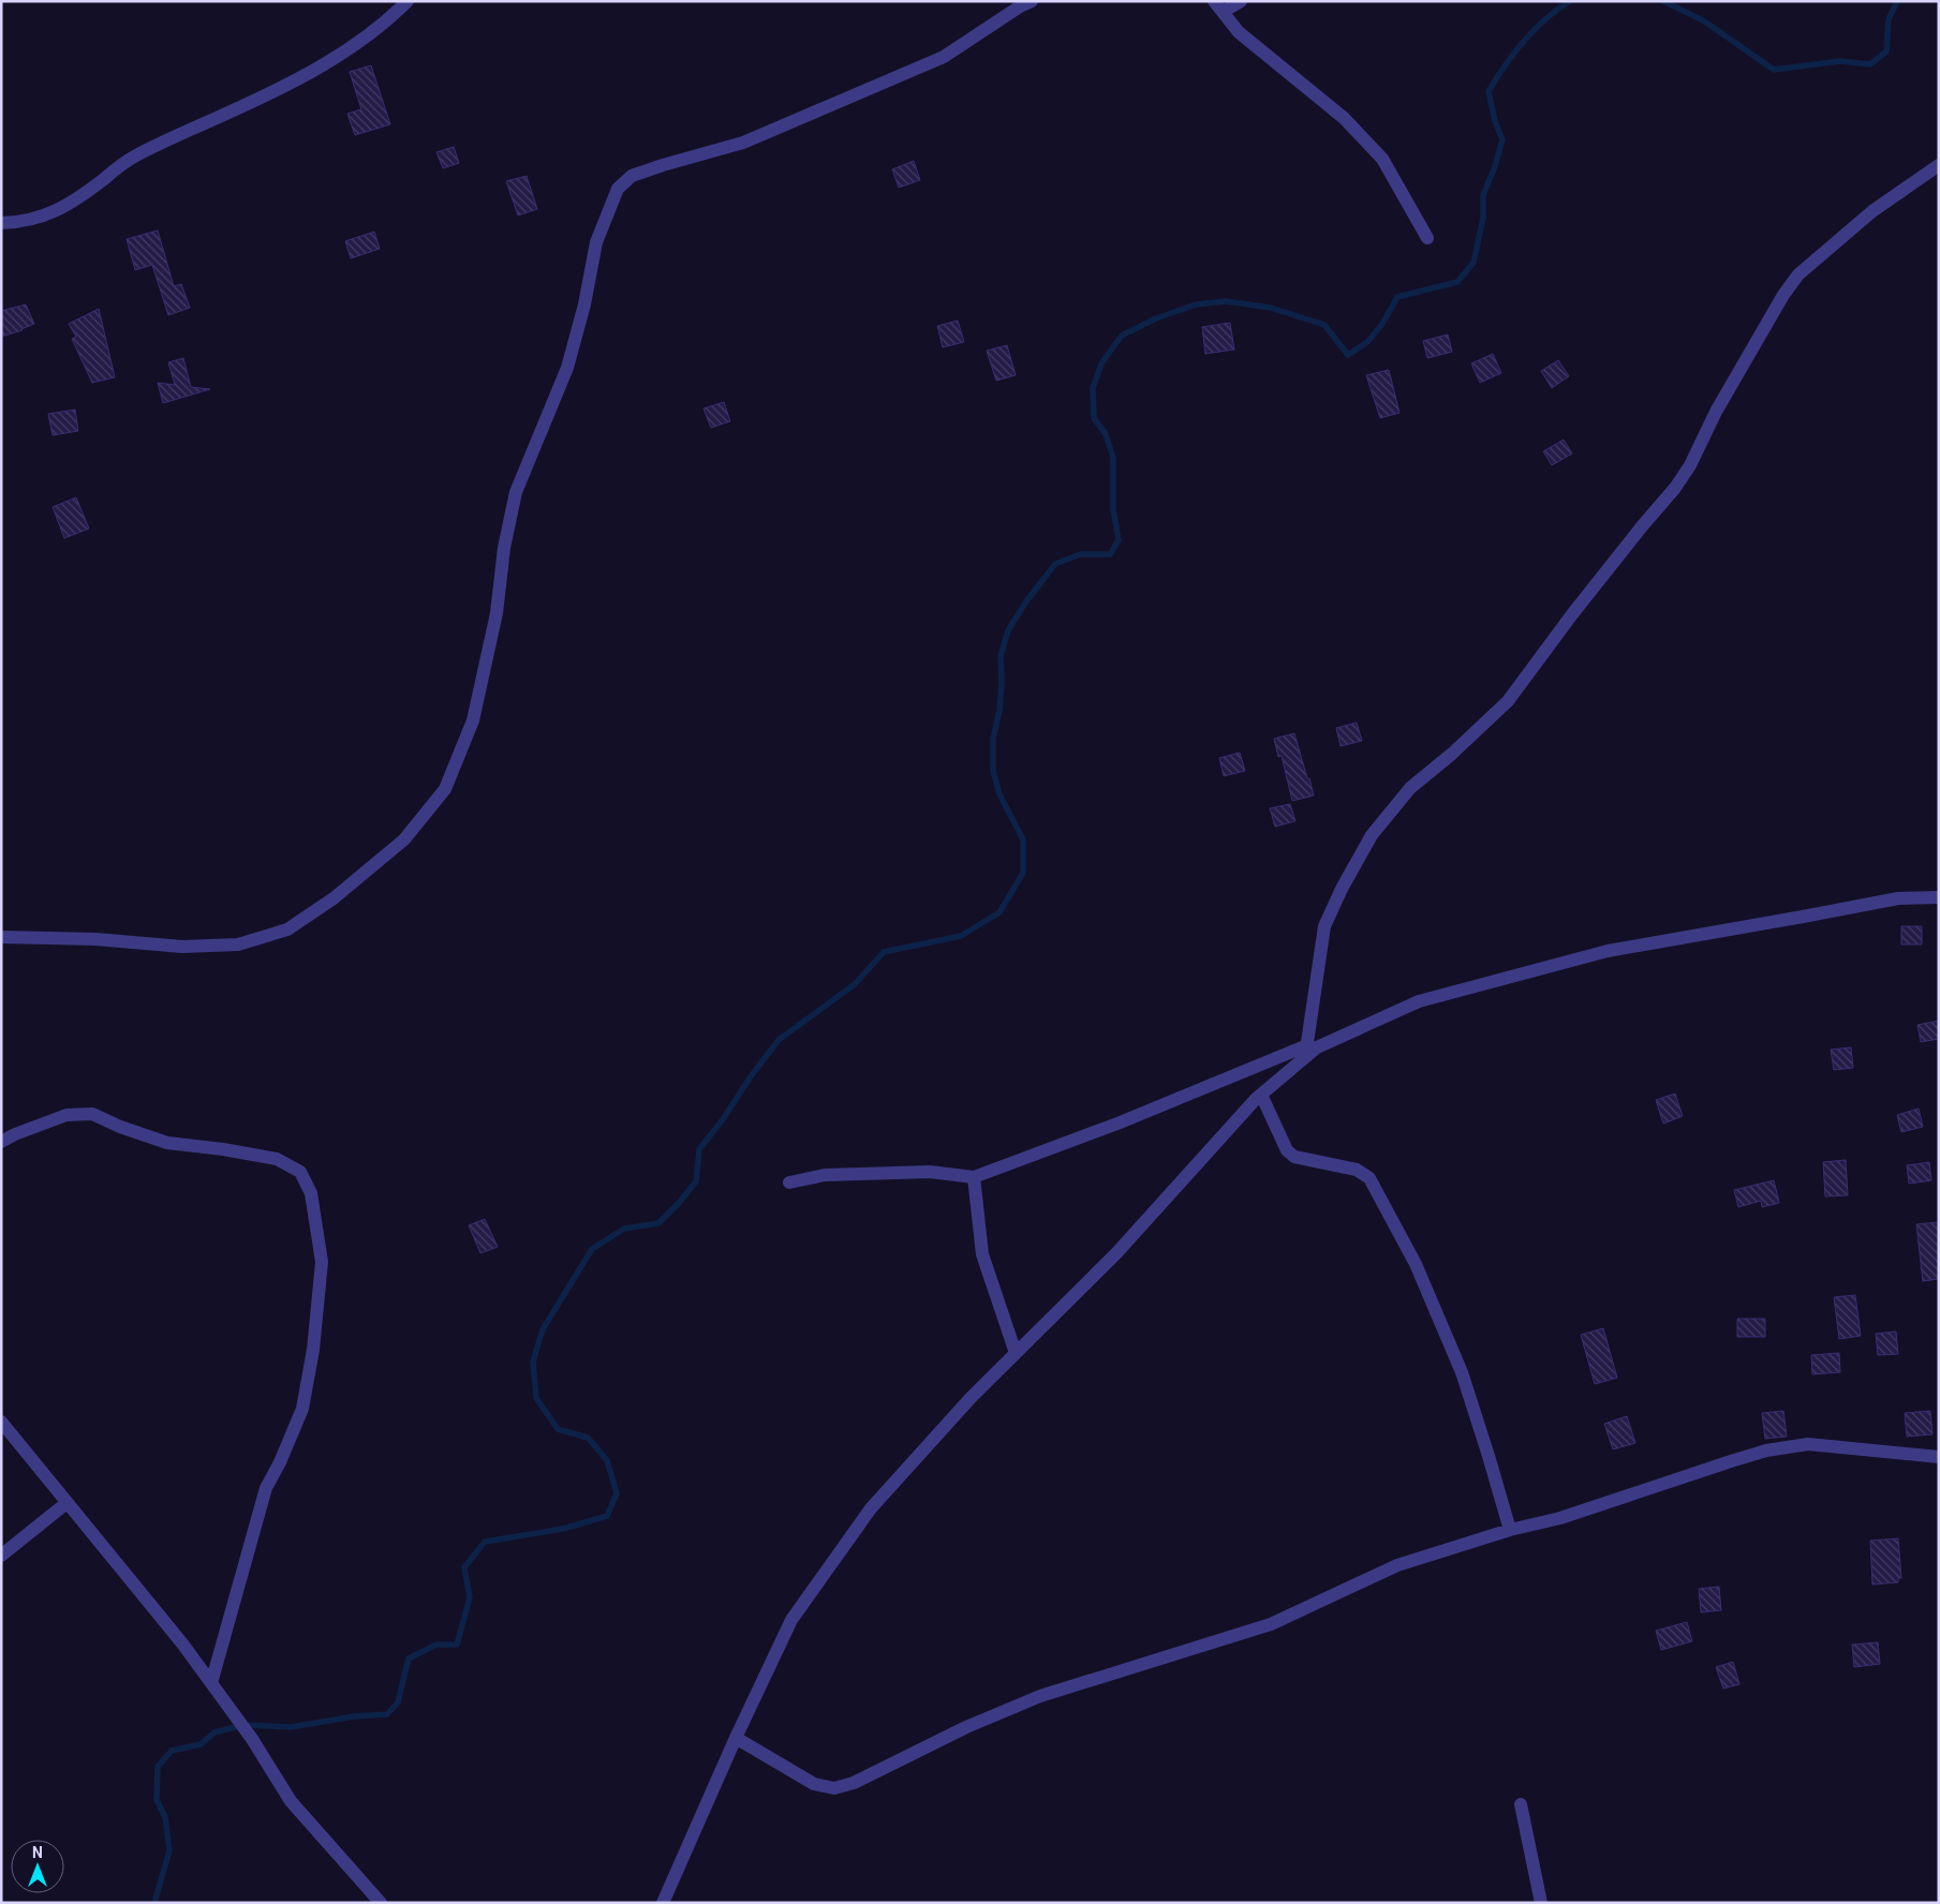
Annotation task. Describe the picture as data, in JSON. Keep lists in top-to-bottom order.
{
  "north": "top"
}
